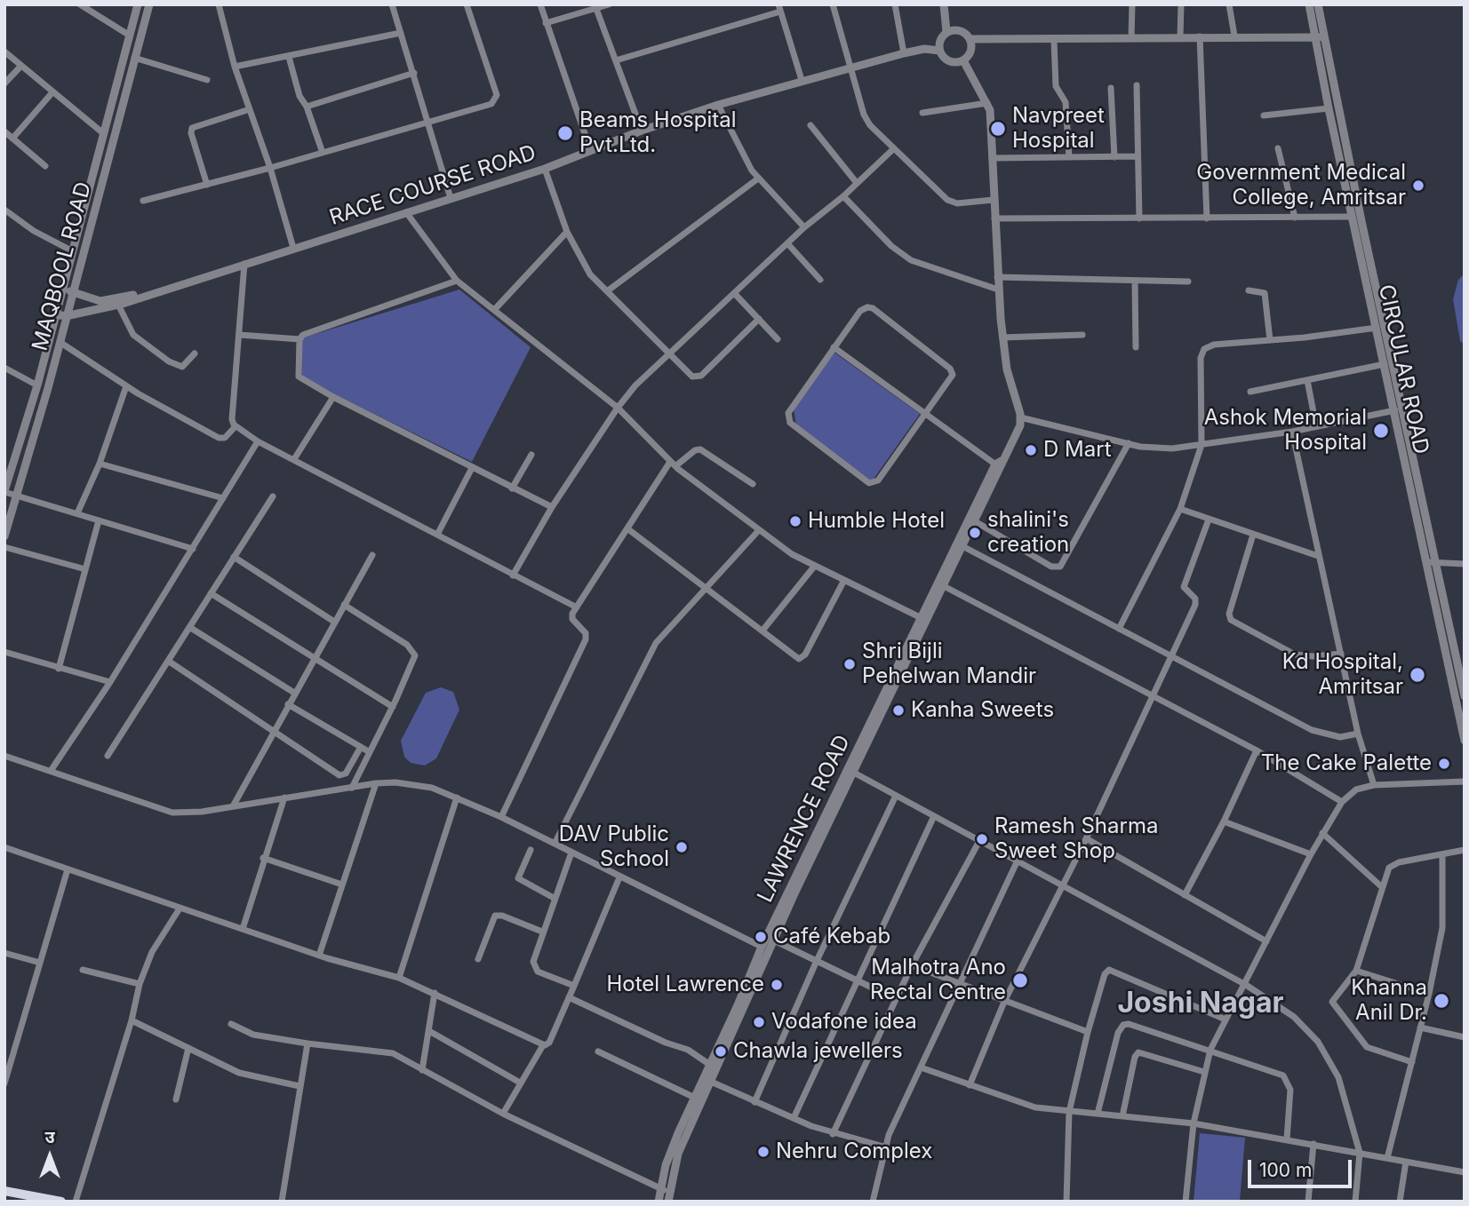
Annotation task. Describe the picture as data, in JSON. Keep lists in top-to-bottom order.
{
  "streets": {
    "street": [
      "RACE COURSE ROAD",
      "MAQBOOL ROAD",
      "CIRCULAR ROAD",
      "LAWRENCE ROAD"
    ]
  },
  "crossings": [
    ["RACE COURSE ROAD", "MAQBOOL ROAD"]
  ],
  "districts": ["Joshi Nagar"],
  "places": [
    "Navpreet Hospital",
    "Beams Hospital Pvt.Ltd.",
    "Government Medical College, Amritsar",
    "Ashok Memorial Hospital",
    "D Mart",
    "Humble Hotel",
    "shalini's creation",
    "Shri Bijli Pehelwan Mandir",
    "Kd Hospital, Amritsar",
    "Kanha Sweets",
    "The Cake Palette",
    "Ramesh Sharma Sweet Shop",
    "DAV Public School",
    "Café Kebab",
    "Malhotra Ano Rectal Centre",
    "Hotel Lawrence",
    "Khanna Anil Dr.",
    "Vodafone idea",
    "Chawla jewellers",
    "Nehru Complex"
  ],
  "scale_bar": "100 m",
  "north": "top"
}
